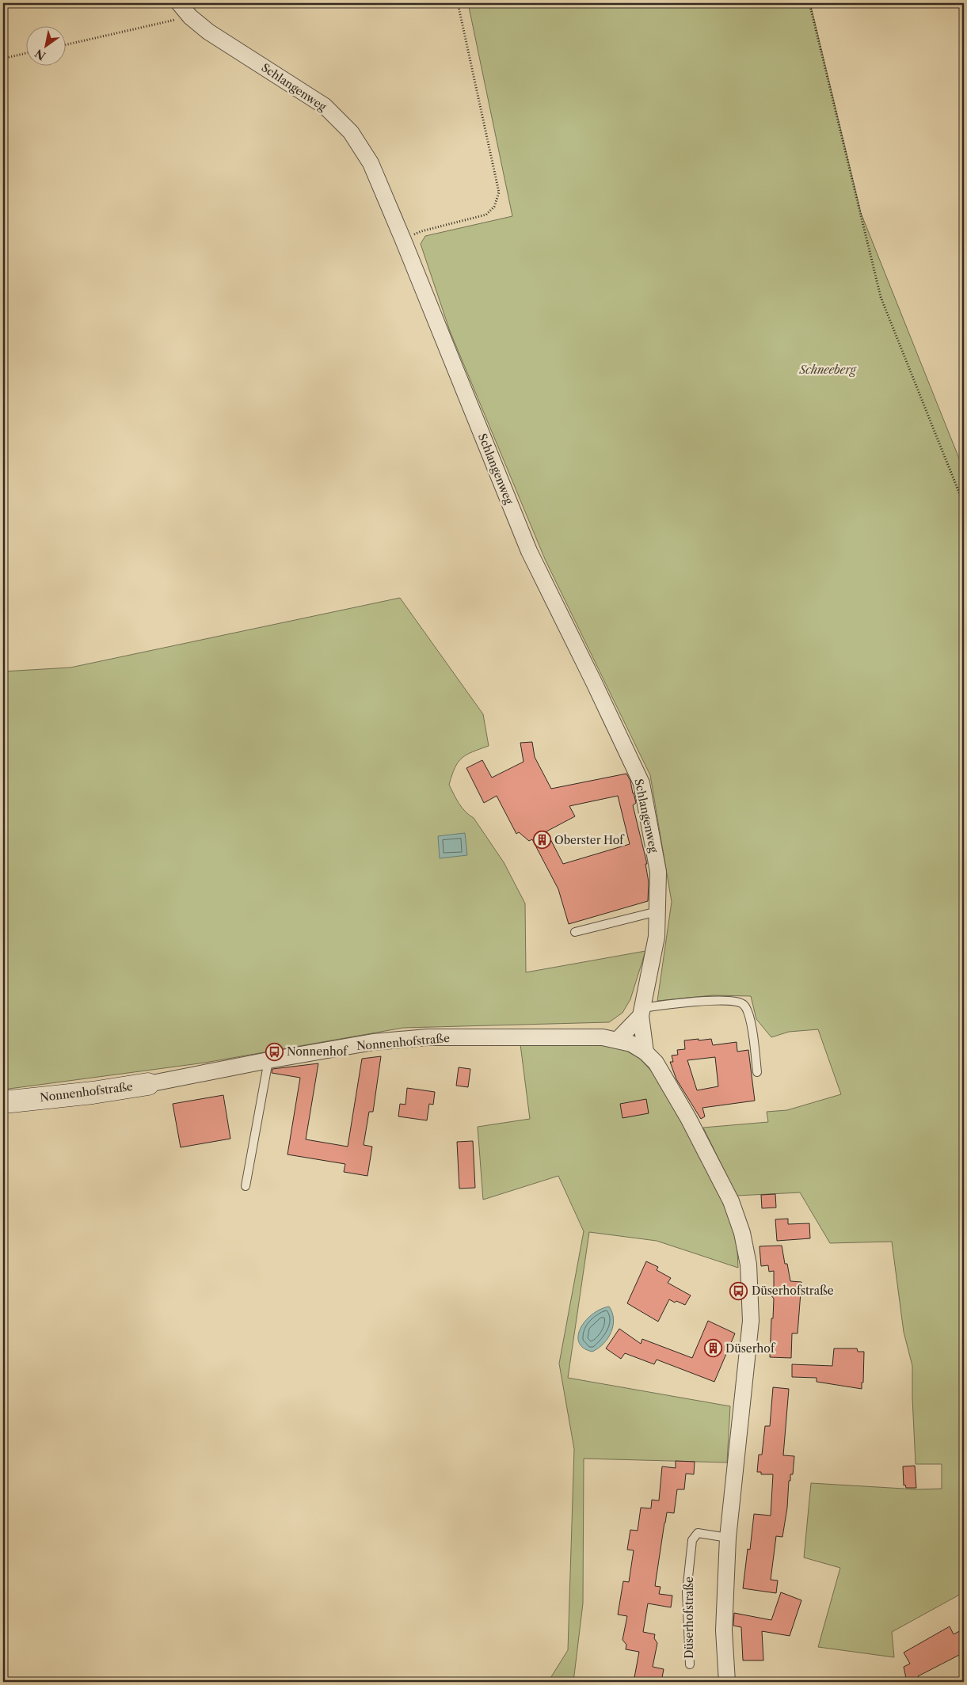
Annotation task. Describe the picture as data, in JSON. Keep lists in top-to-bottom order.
{
  "streets": {
    "street": ["Schlangenweg", "Nonnenhofstraße"],
    "lane": ["Düserhofstraße"]
  },
  "parks": ["Schneeberg"],
  "places": {
    "building": ["Oberster Hof", "Düserhof"],
    "bus stop": ["Nonnenhof", "Düserhofstraße"]
  },
  "north": "bottom left"
}
